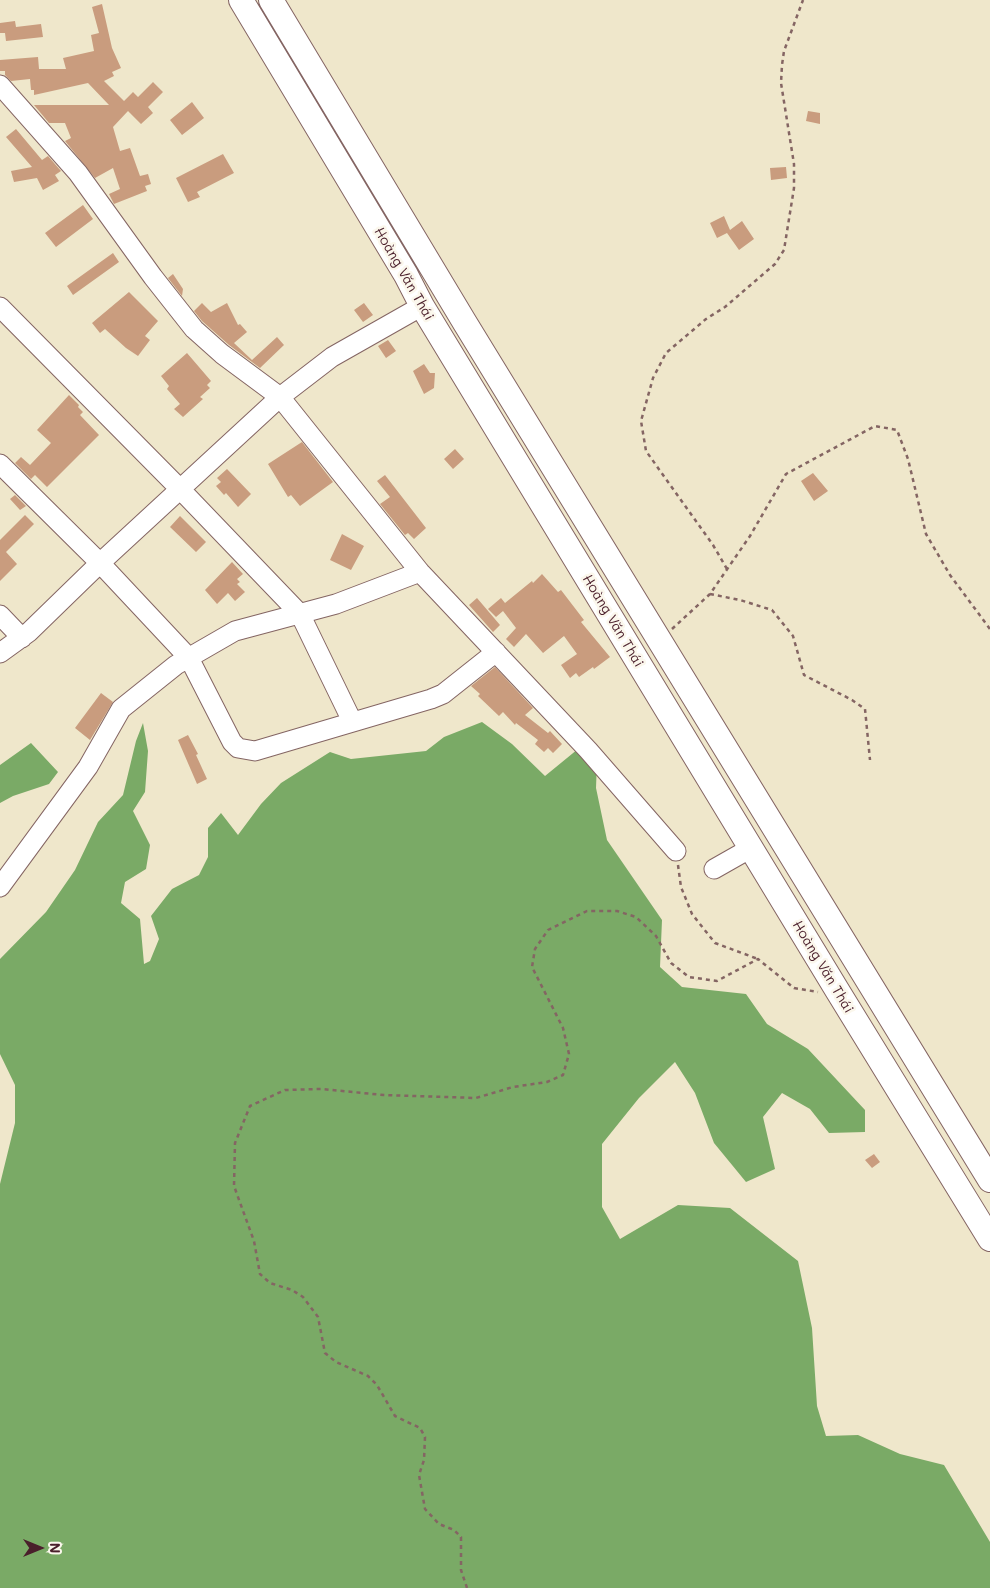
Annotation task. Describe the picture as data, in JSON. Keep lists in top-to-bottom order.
{
  "streets": {
    "main road": ["Hoàng Văn Thái"]
  },
  "north": "right"
}
